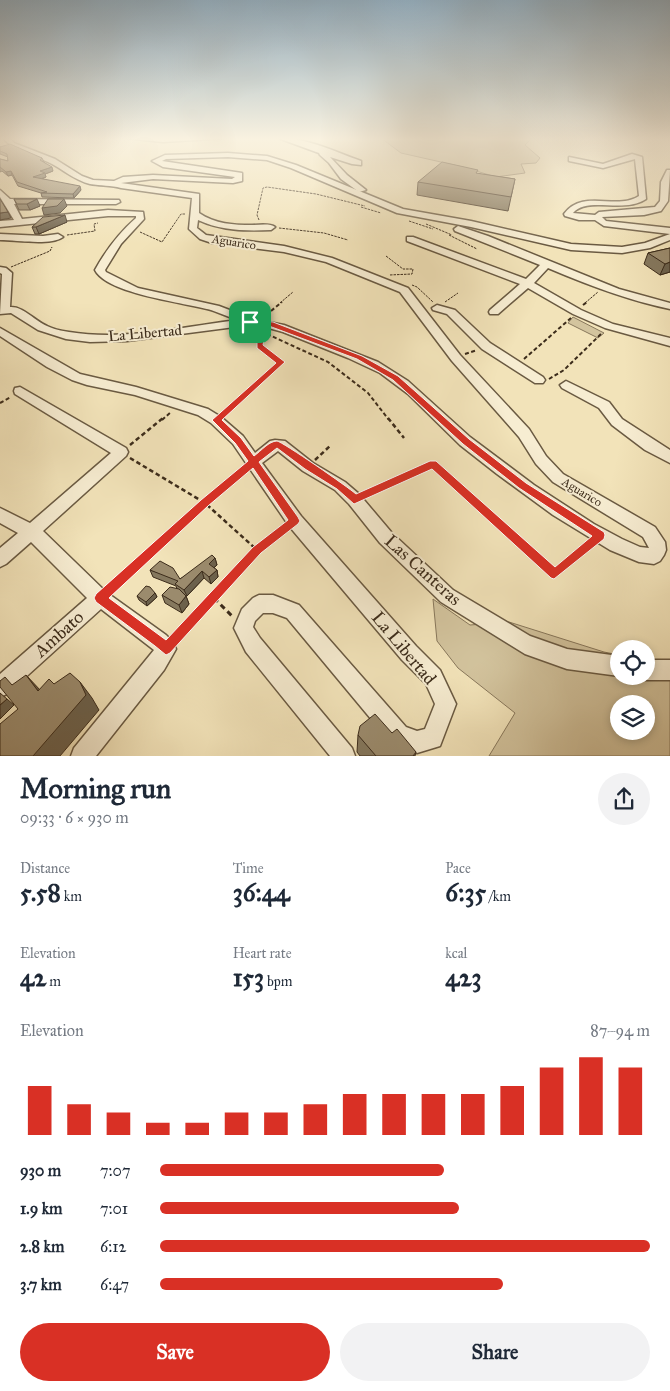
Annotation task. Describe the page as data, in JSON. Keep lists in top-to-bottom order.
{
  "streets": {
    "street": [
      "Aguarico",
      "La Libertad",
      "Las Canteras",
      "Ambato"
    ]
  },
  "crossings": [
    ["Aguarico", "La Libertad"],
    ["La Libertad", "Las Canteras"]
  ],
  "page": {
    "heading": ["Morning run", "09:33 · 6 × 930 m"],
    "stats": [
      ["Distance", "5.58 km"],
      ["Time", "36:44"],
      ["Pace", "6:35 /km"],
      ["Elevation", "42 m"],
      ["Heart rate", "153 bpm"],
      ["kcal", "423"]
    ],
    "chart": ["Elevation", "87–94 m"],
    "list": [
      {
        "name": "930 m",
        "note": "7:07"
      },
      {
        "name": "1.9 km",
        "note": "7:01"
      },
      {
        "name": "2.8 km",
        "note": "6:12"
      },
      {
        "name": "3.7 km",
        "note": "6:47"
      }
    ],
    "buttons": ["Save", "Share"]
  }
}
